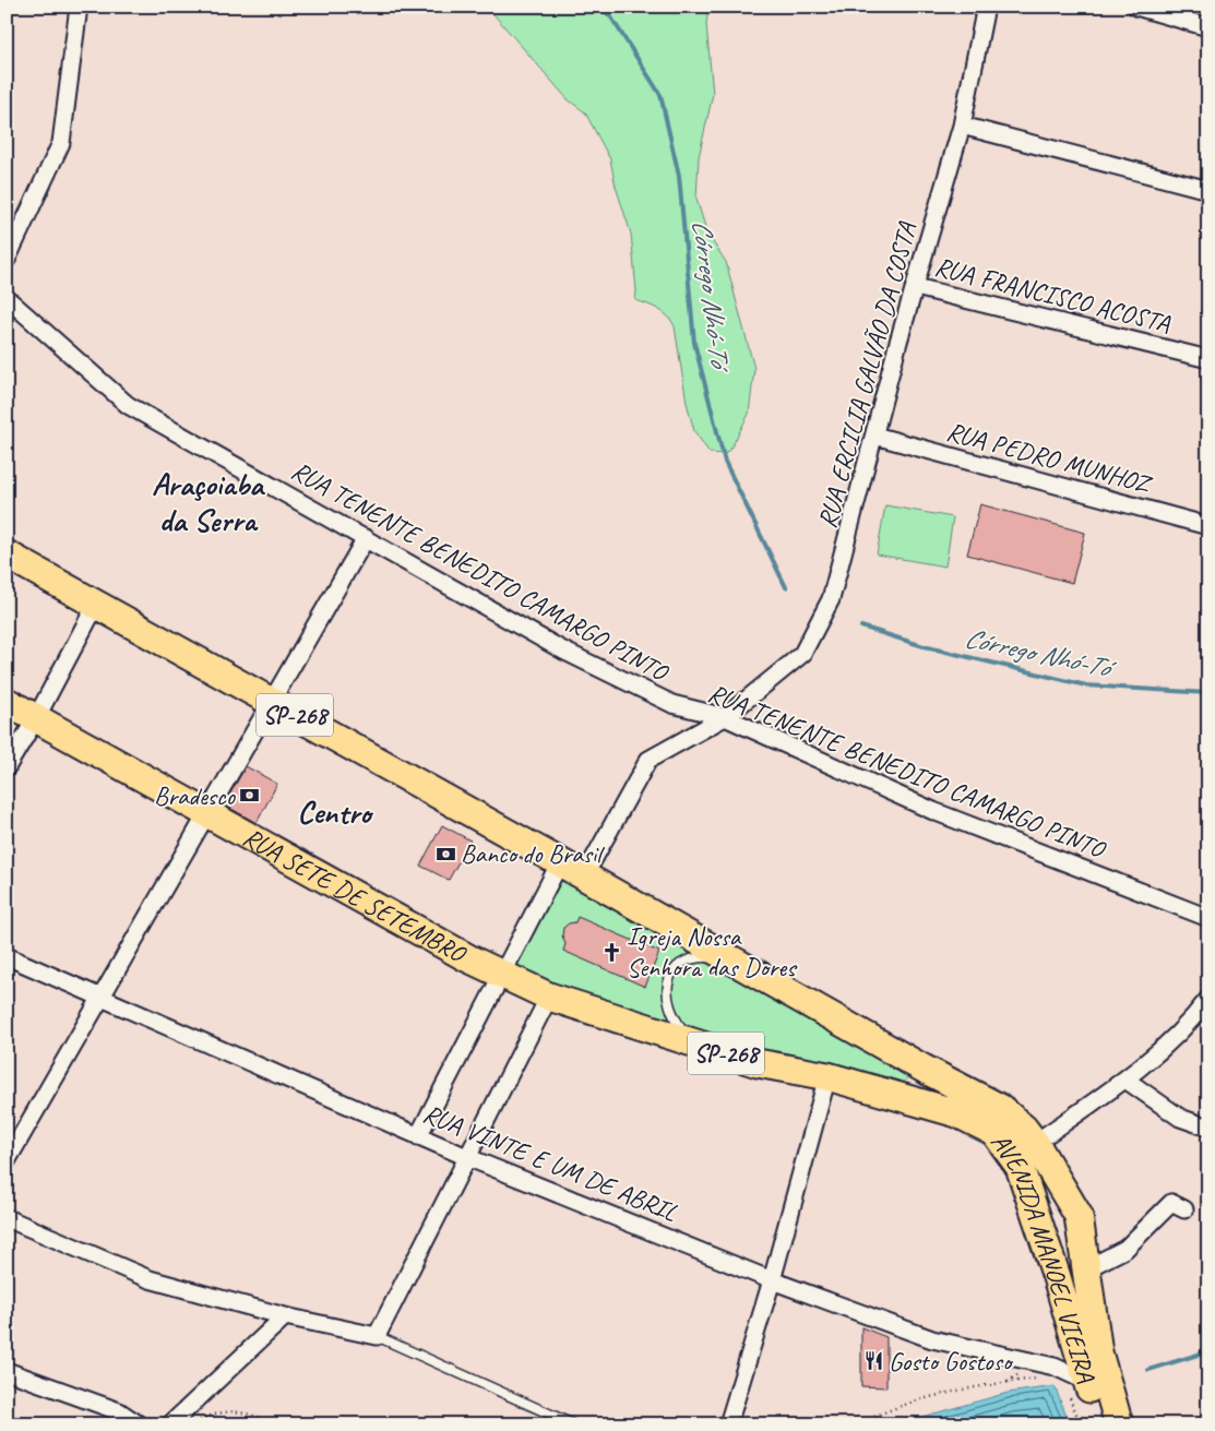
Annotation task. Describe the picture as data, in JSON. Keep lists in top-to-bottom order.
{
  "streets": {
    "main road": ["SP-268", "RUA SETE DE SETEMBRO", "AVENIDA MANOEL VIEIRA"],
    "street": [
      "RUA FRANCISCO ACOSTA",
      "RUA ERCILIA GALVÃO DA COSTA",
      "RUA PEDRO MUNHOZ",
      "RUA TENENTE BENEDITO CAMARGO PINTO",
      "RUA VINTE E UM DE ABRIL"
    ]
  },
  "crossings": [
    ["RUA FRANCISCO ACOSTA", "RUA ERCILIA GALVÃO DA COSTA"],
    ["RUA ERCILIA GALVÃO DA COSTA", "RUA PEDRO MUNHOZ"],
    ["RUA ERCILIA GALVÃO DA COSTA", "RUA TENENTE BENEDITO CAMARGO PINTO"],
    ["RUA ERCILIA GALVÃO DA COSTA", "SP-268"],
    ["SP-268", "RUA SETE DE SETEMBRO"],
    ["SP-268", "AVENIDA MANOEL VIEIRA"],
    ["RUA VINTE E UM DE ABRIL", "AVENIDA MANOEL VIEIRA"]
  ],
  "districts": ["Araçoiaba da Serra", "Centro"],
  "water": ["Córrego Nhó-Tó"],
  "places": {
    "bank": ["Bradesco", "Banco do Brasil"],
    "church": ["Igreja Nossa Senhora das Dores"],
    "restaurant": ["Gosto Gostoso"]
  }
}
